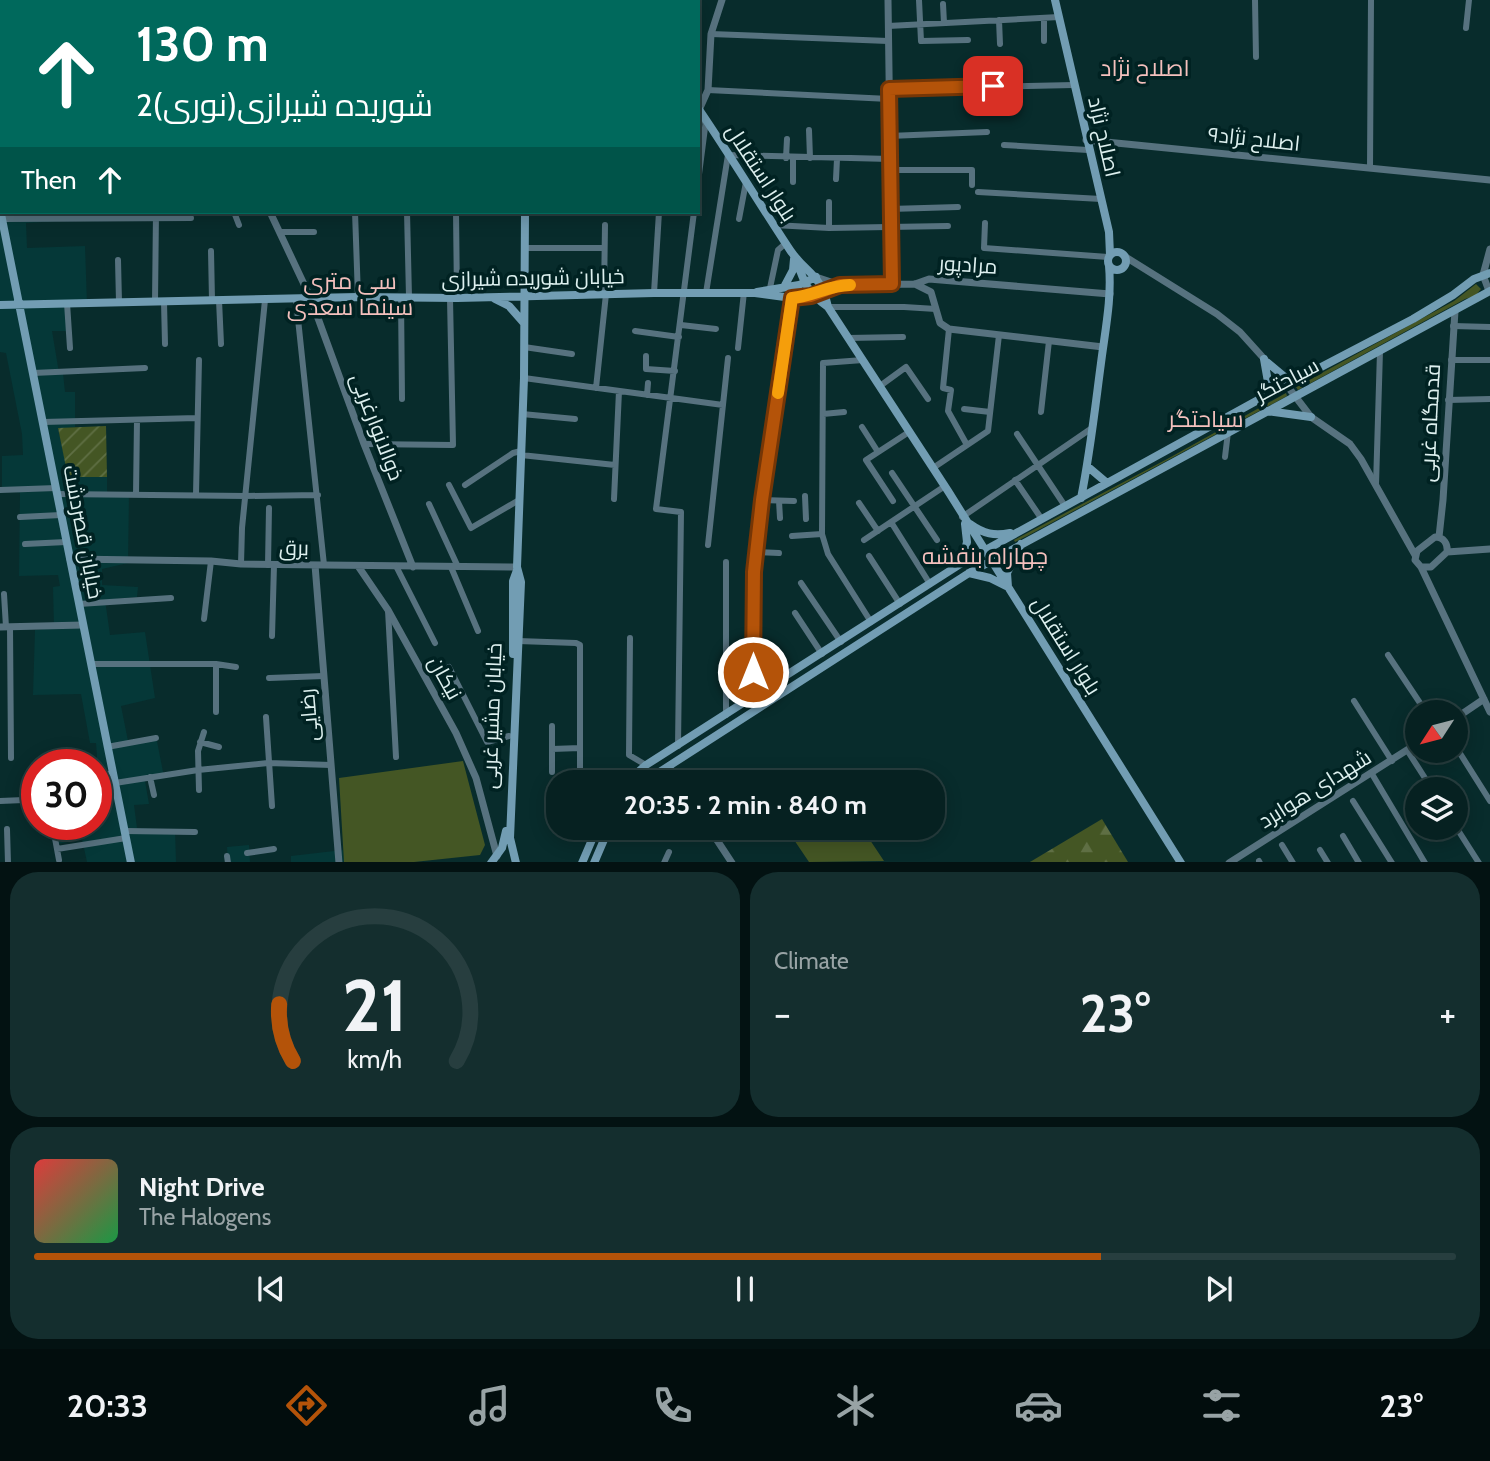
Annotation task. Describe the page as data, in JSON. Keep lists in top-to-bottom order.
{
  "streets": {
    "main road": [
      "اصلاح نژاد",
      "بلوار استقلال",
      "خیابان شوریده شیرازی",
      "سیاحتگر",
      "خیابان قصردشت",
      "خیابان مشیر غربی"
    ],
    "street": [
      "اصلاح نژاد۹",
      "مرادپور",
      "قدمگاه غربی",
      "ذوالانوارغربی",
      "برق",
      "نیکان",
      "رضایی",
      "شهدای هوابرد"
    ]
  },
  "crossings": [
    ["اصلاح نژاد", "اصلاح نژاد۹"],
    ["بلوار استقلال", "خیابان شوریده شیرازی"],
    ["بلوار استقلال", "سیاحتگر"],
    ["خیابان شوریده شیرازی", "ذوالانوارغربی"],
    ["خیابان شوریده شیرازی", "خیابان قصردشت"],
    ["خیابان شوریده شیرازی", "خیابان مشیر غربی"],
    ["سیاحتگر", "قدمگاه غربی"],
    ["ذوالانوارغربی", "برق"],
    ["خیابان قصردشت", "برق"],
    ["برق", "نیکان"],
    ["برق", "رضایی"],
    ["برق", "خیابان مشیر غربی"],
    ["نیکان", "خیابان مشیر غربی"]
  ],
  "districts": [
    "اصلاح نژاد",
    "سی متری سینما سعدی",
    "سیاحتگر",
    "چهاراه بنفشه"
  ],
  "north": "bottom left",
  "page": {
    "turn": ["130 m", "2شوریده شیرازی(نوری)"],
    "then": "Then",
    "limit": "30",
    "trip": "20:35 · 2 min · 840 m",
    "tile": "Climate",
    "heat": ["−", "23°", "+"],
    "song": ["Night Drive", "The Halogens"],
    "tabs": ["20:33", "23°"],
    "gauge": ["21", "km/h"]
  }
}
